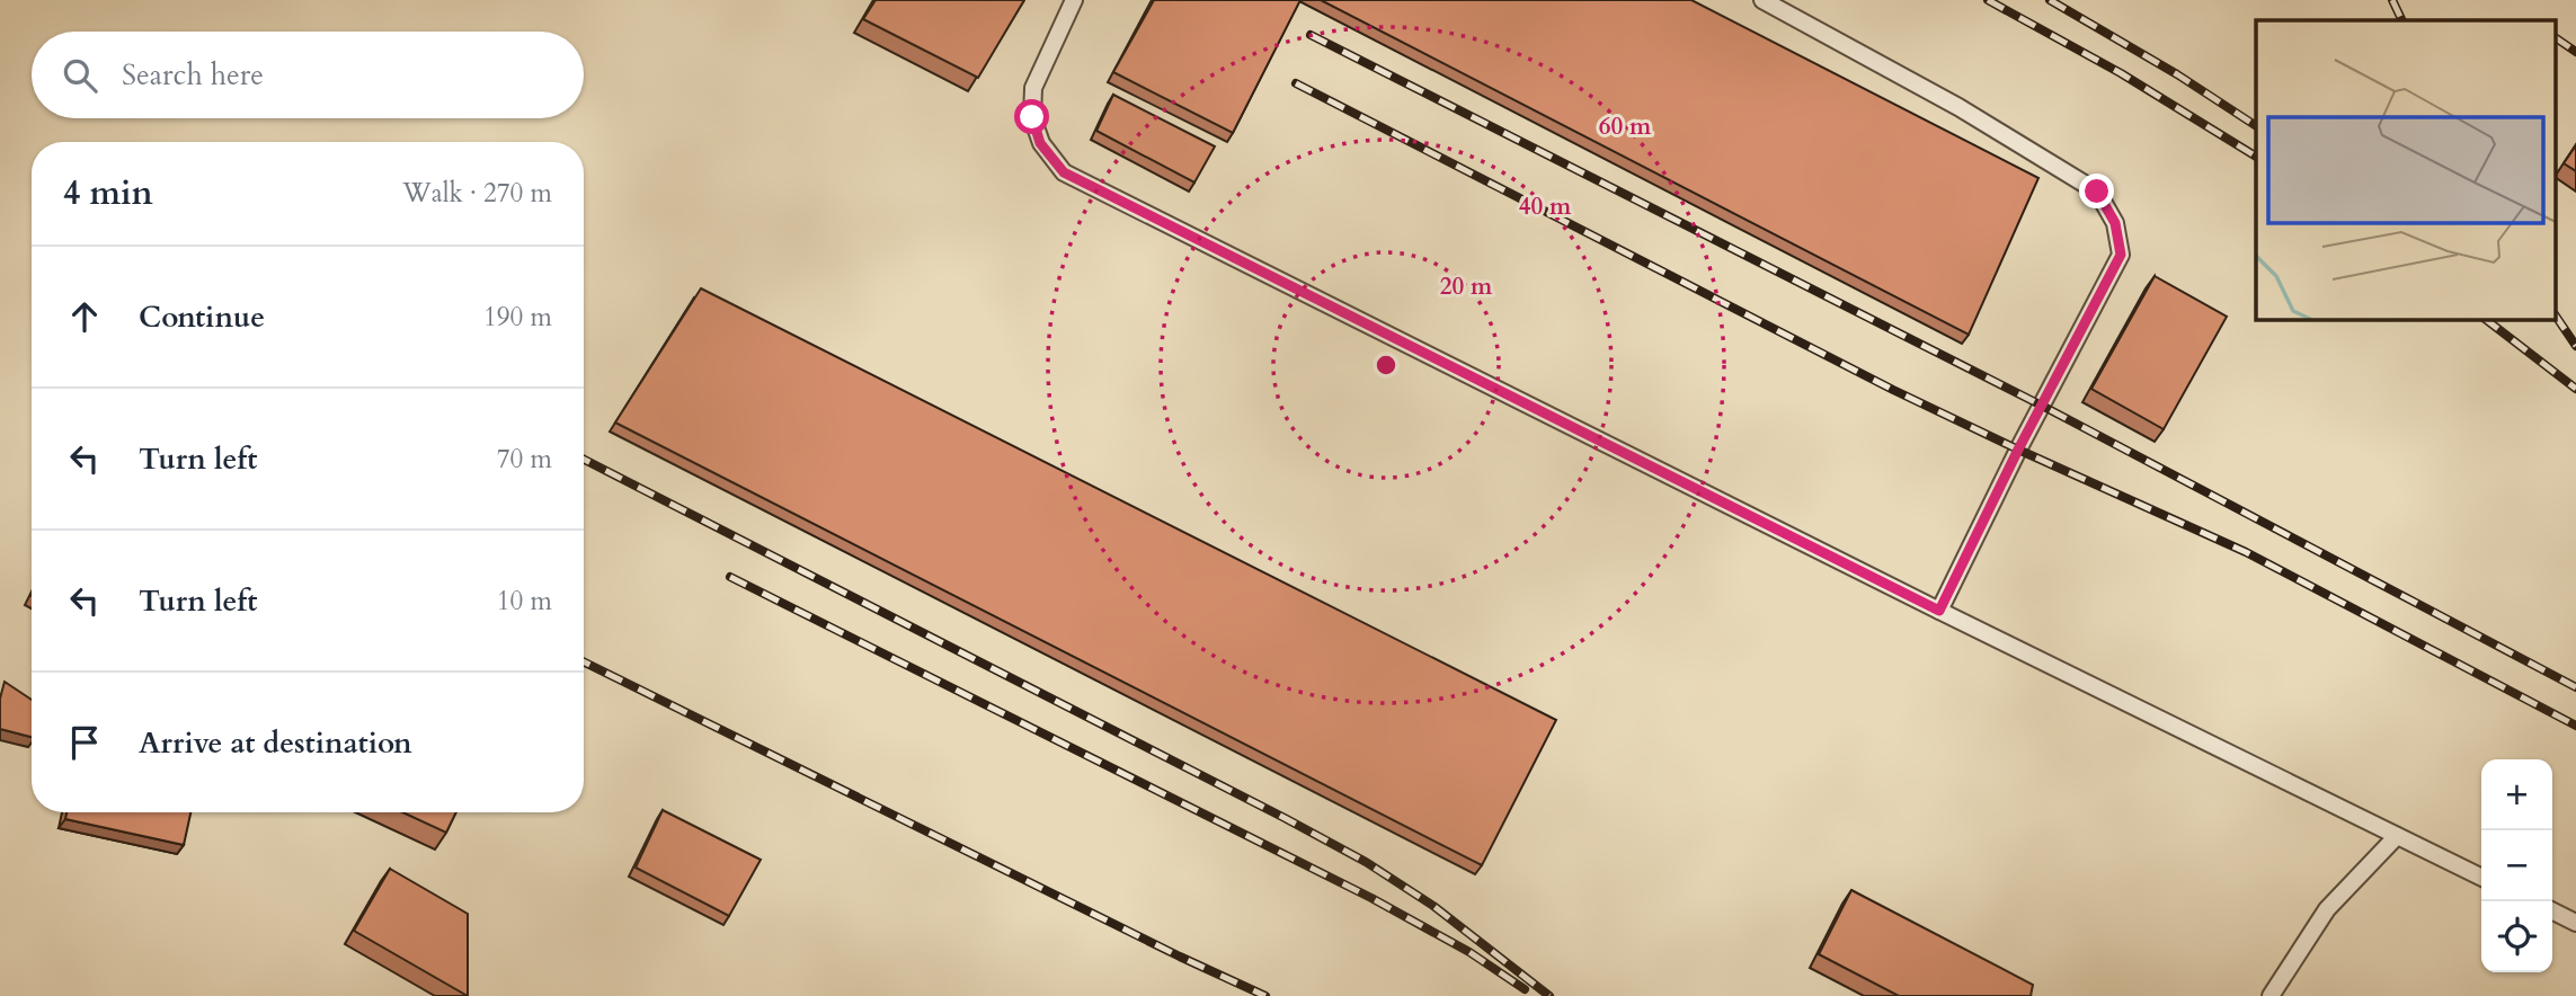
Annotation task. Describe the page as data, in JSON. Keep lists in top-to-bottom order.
{
  "page": {
    "search": "Search here",
    "heading": ["4 min", "Walk · 270 m"],
    "list": [
      ["Continue", "190 m"],
      ["Turn left", "70 m"],
      ["Turn left", "10 m"],
      "Arrive at destination"
    ],
    "map_buttons": ["+", "−"]
  },
  "rings": ["60 m", "40 m", "20 m"]
}
